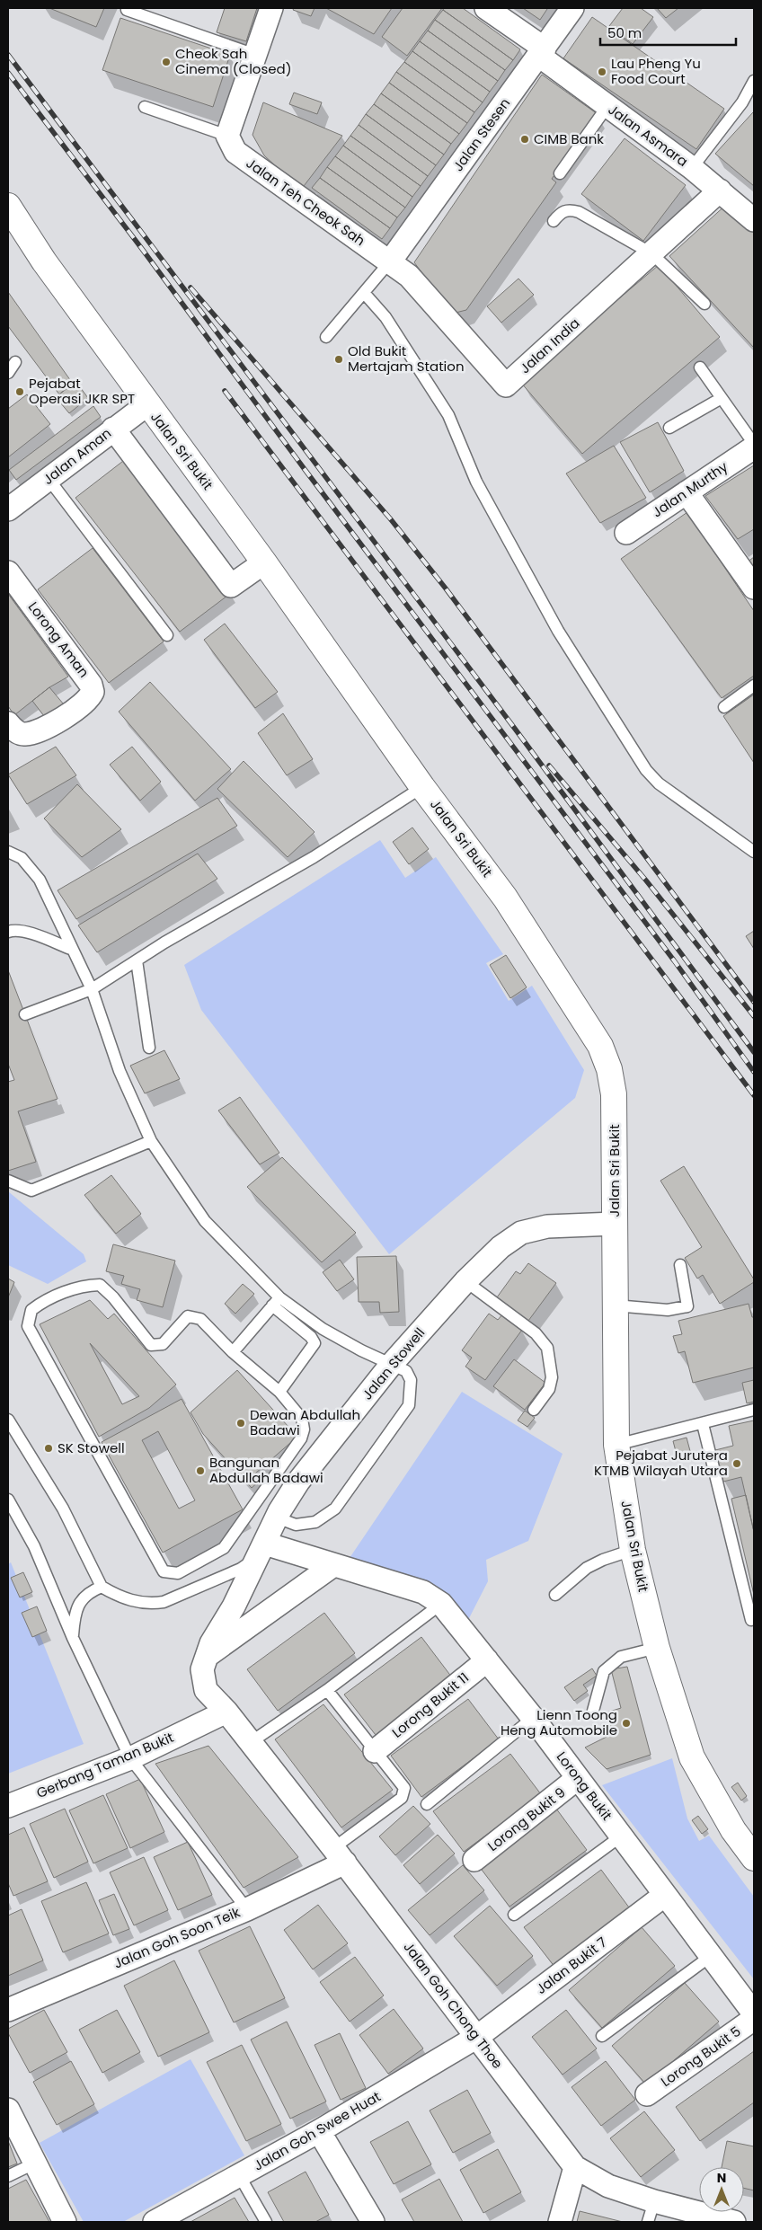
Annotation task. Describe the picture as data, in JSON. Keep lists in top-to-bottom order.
{
  "streets": {
    "street": [
      "Jalan Stesen",
      "Jalan Asmara",
      "Jalan Teh Cheok Sah",
      "Jalan India",
      "Jalan Sri Bukit",
      "Jalan Aman",
      "Jalan Murthy",
      "Lorong Aman",
      "Jalan Stowell",
      "Lorong Bukit 11",
      "Gerbang Taman Bukit",
      "Lorong Bukit",
      "Lorong Bukit 9",
      "Jalan Goh Soon Teik",
      "Jalan Bukit 7",
      "Jalan Goh Chong Thoe",
      "Lorong Bukit 5",
      "Jalan Goh Swee Huat"
    ]
  },
  "crossings": [
    ["Jalan Stesen", "Jalan Asmara"],
    ["Jalan Stesen", "Jalan Teh Cheok Sah"],
    ["Jalan Stesen", "Jalan India"],
    ["Jalan Asmara", "Jalan India"],
    ["Jalan Teh Cheok Sah", "Jalan India"],
    ["Jalan Sri Bukit", "Jalan Aman"],
    ["Jalan Sri Bukit", "Jalan Stowell"],
    ["Jalan Stowell", "Gerbang Taman Bukit"],
    ["Jalan Stowell", "Lorong Bukit"],
    ["Jalan Stowell", "Jalan Goh Chong Thoe"],
    ["Lorong Bukit 11", "Lorong Bukit"],
    ["Gerbang Taman Bukit", "Jalan Goh Chong Thoe"],
    ["Lorong Bukit", "Lorong Bukit 9"],
    ["Lorong Bukit", "Jalan Bukit 7"],
    ["Jalan Goh Soon Teik", "Jalan Goh Chong Thoe"],
    ["Jalan Bukit 7", "Jalan Goh Chong Thoe"],
    ["Jalan Bukit 7", "Jalan Goh Swee Huat"],
    ["Jalan Goh Chong Thoe", "Jalan Goh Swee Huat"]
  ],
  "places": [
    "Cheok Sah Cinema (Closed)",
    "Lau Pheng Yu Food Court",
    "CIMB Bank",
    "Old Bukit Mertajam Station",
    "Pejabat Operasi JKR SPT",
    "Dewan Abdullah Badawi",
    "SK Stowell",
    "Pejabat Jurutera KTMB Wilayah Utara",
    "Bangunan Abdullah Badawi",
    "Lienn Toong Heng Automobile"
  ],
  "scale_bar": "50 m",
  "north": "top"
}
